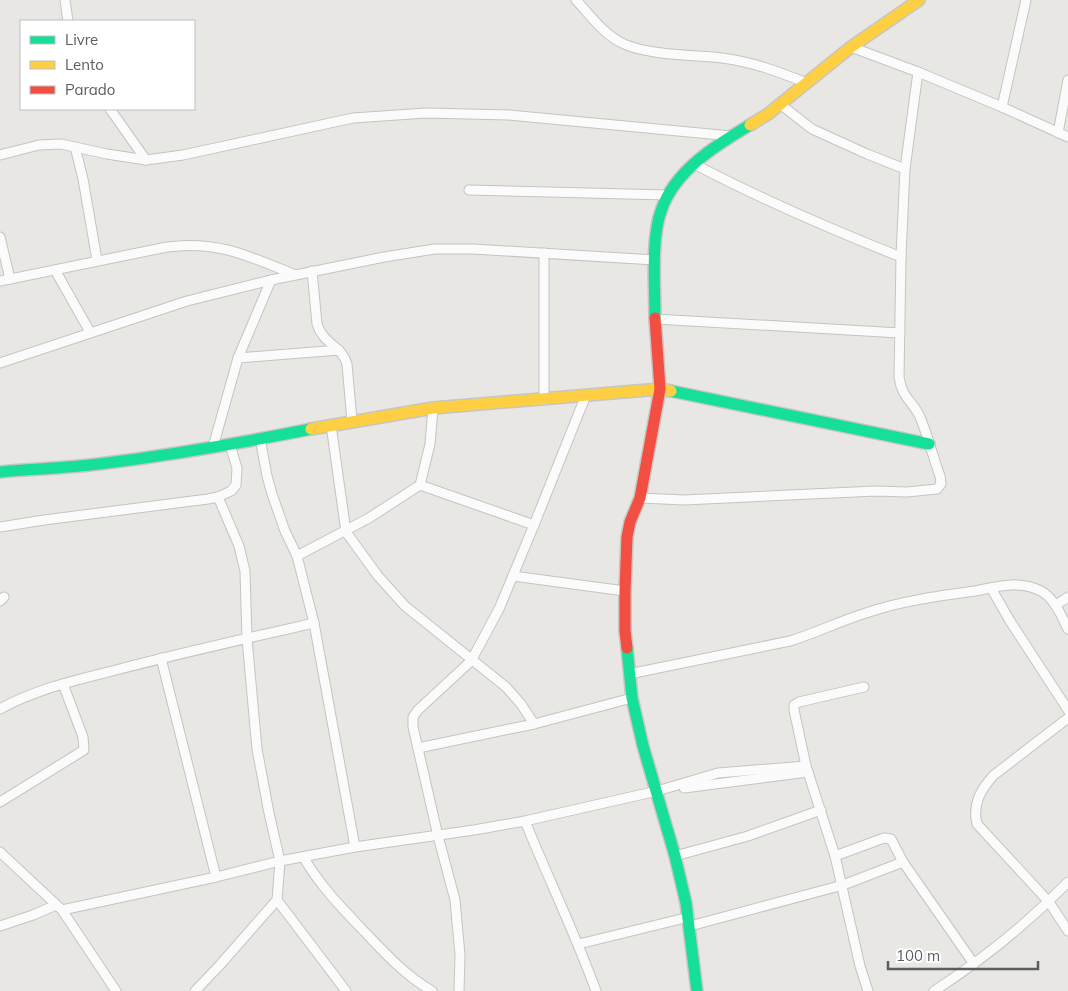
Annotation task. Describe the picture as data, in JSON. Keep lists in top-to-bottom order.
{
  "legend": ["Livre", "Lento", "Parado"],
  "scale_bar": "100 m"
}
